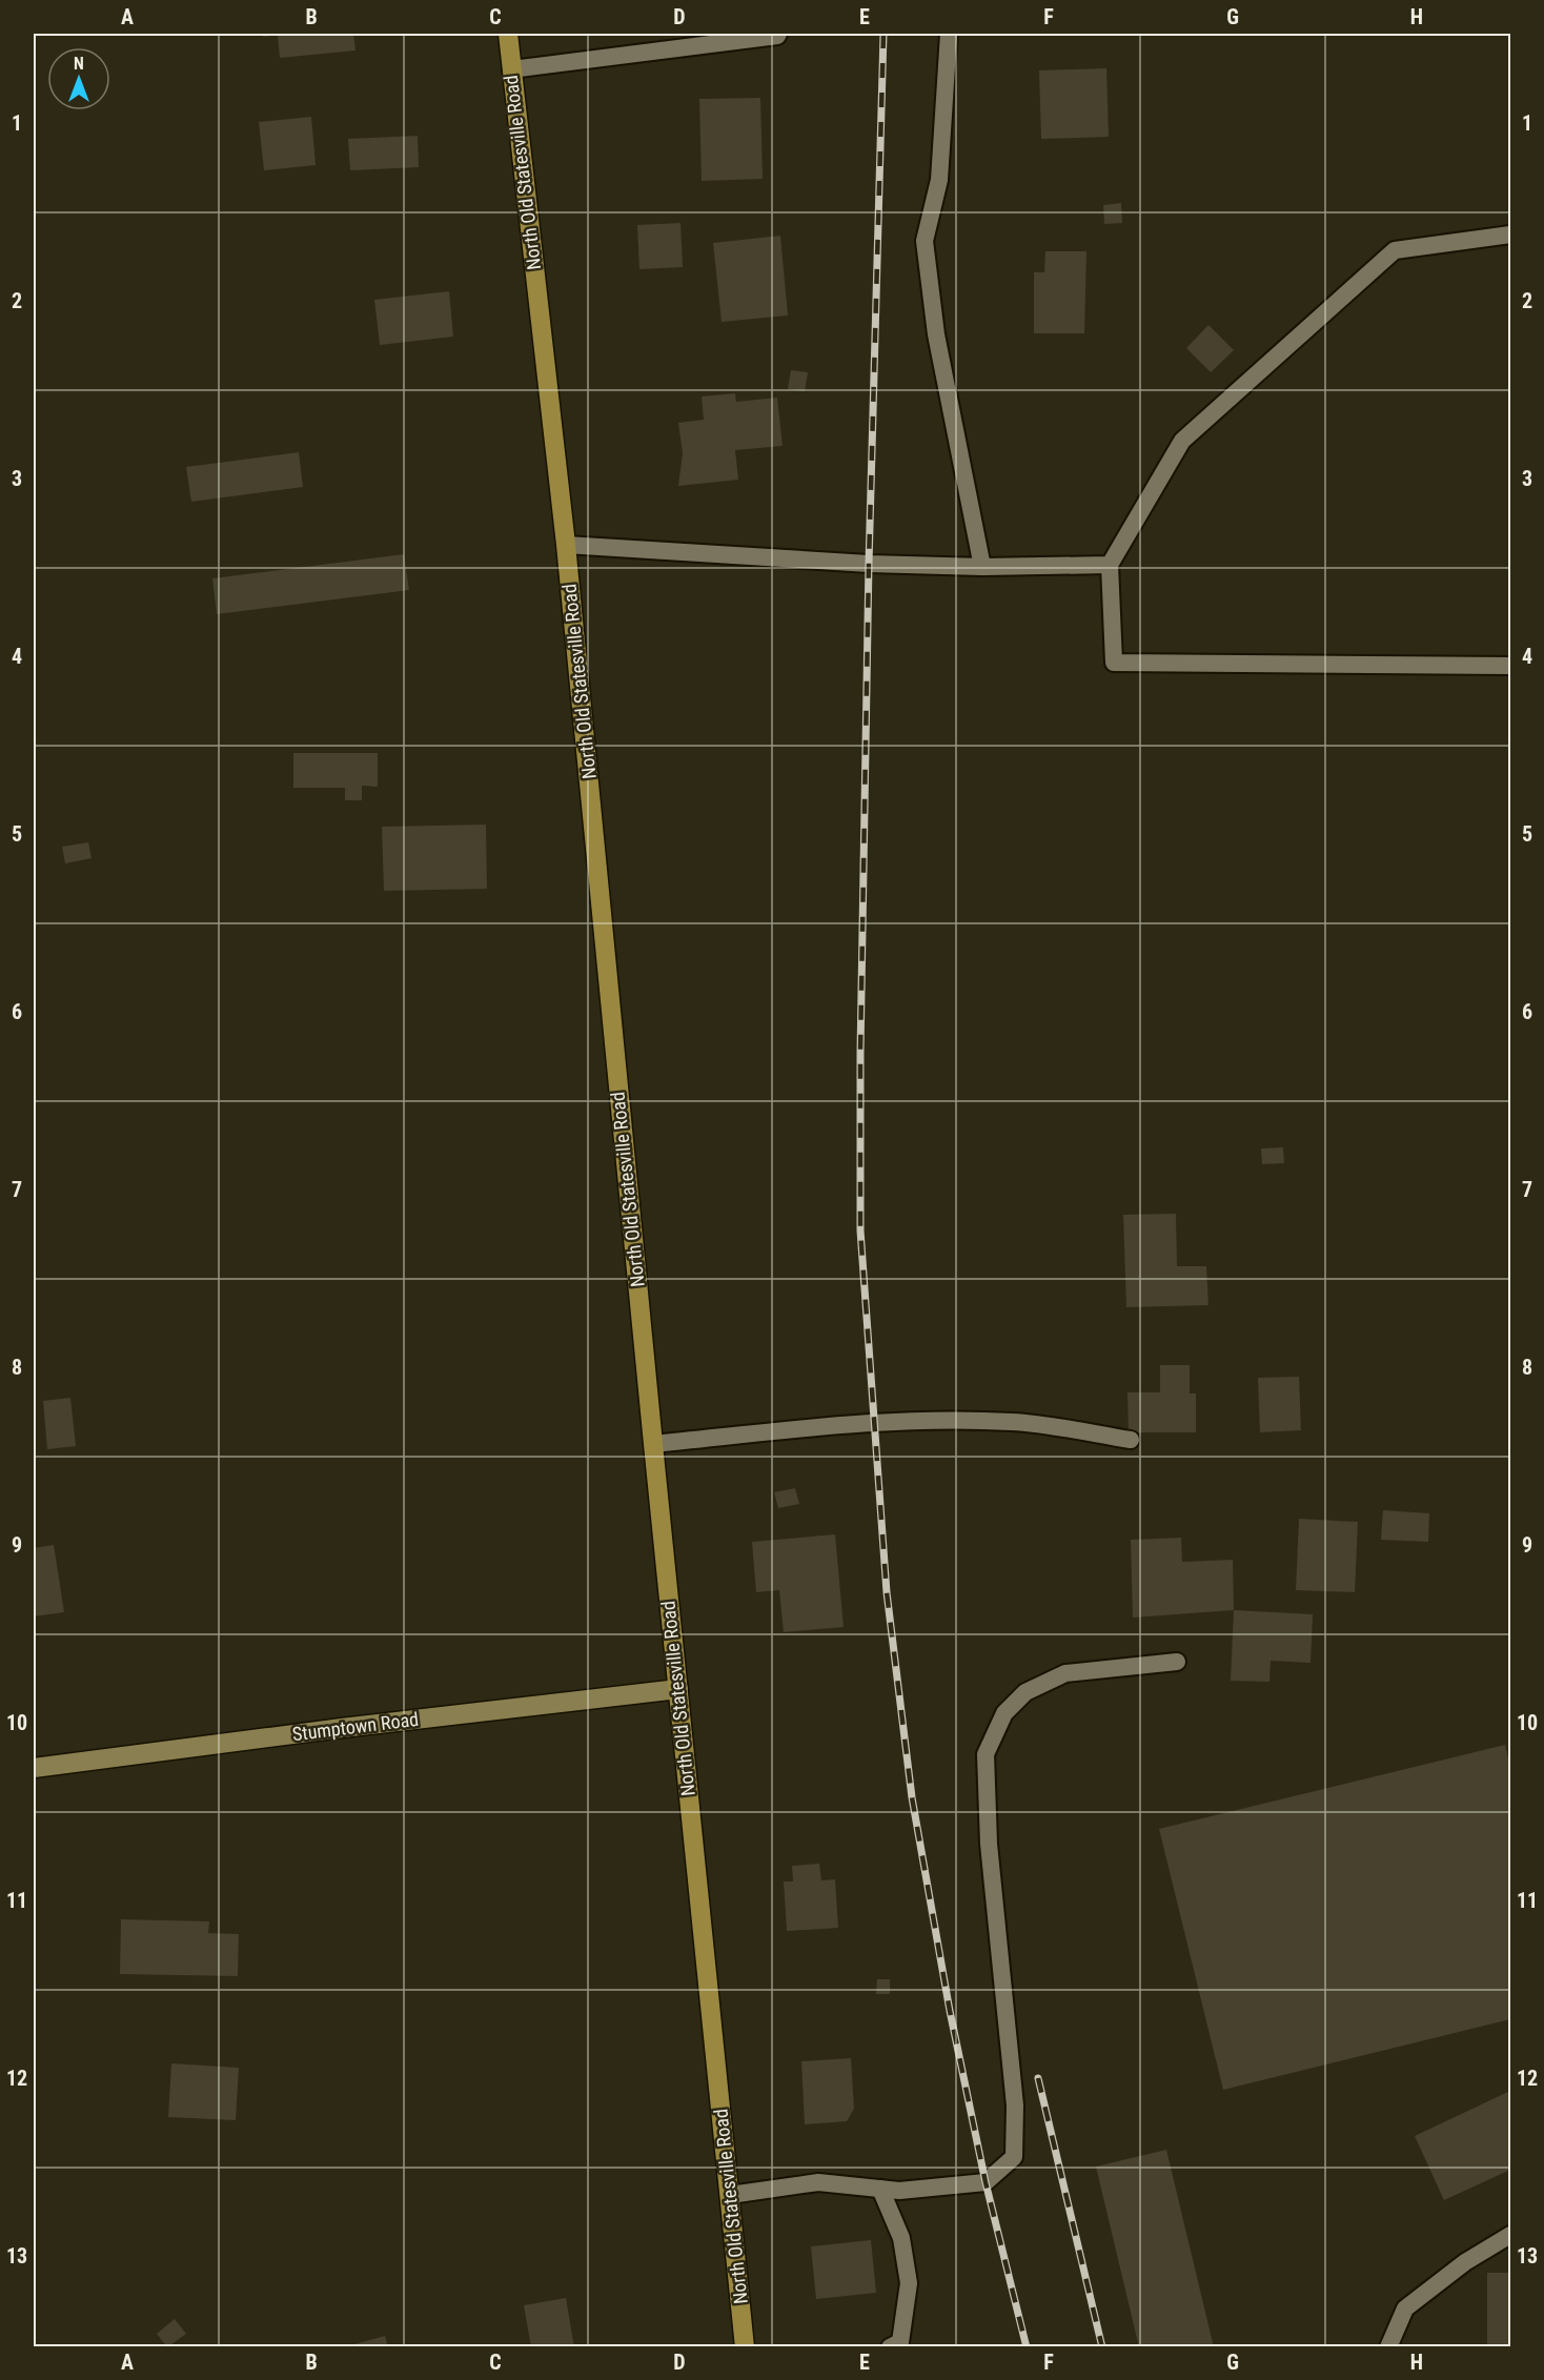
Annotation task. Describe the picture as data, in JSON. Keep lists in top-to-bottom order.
{
  "streets": {
    "main road": ["North Old Statesville Road"],
    "street": ["Stumptown Road"]
  },
  "crossings": [
    ["North Old Statesville Road", "Stumptown Road"]
  ],
  "north": "top",
  "grid": {
    "columns": [
      "A",
      "B",
      "C",
      "D",
      "E",
      "F",
      "G",
      "H"
    ],
    "rows": [
      "1",
      "2",
      "3",
      "4",
      "5",
      "6",
      "7",
      "8",
      "9",
      "10",
      "11",
      "12",
      "13"
    ]
  }
}
